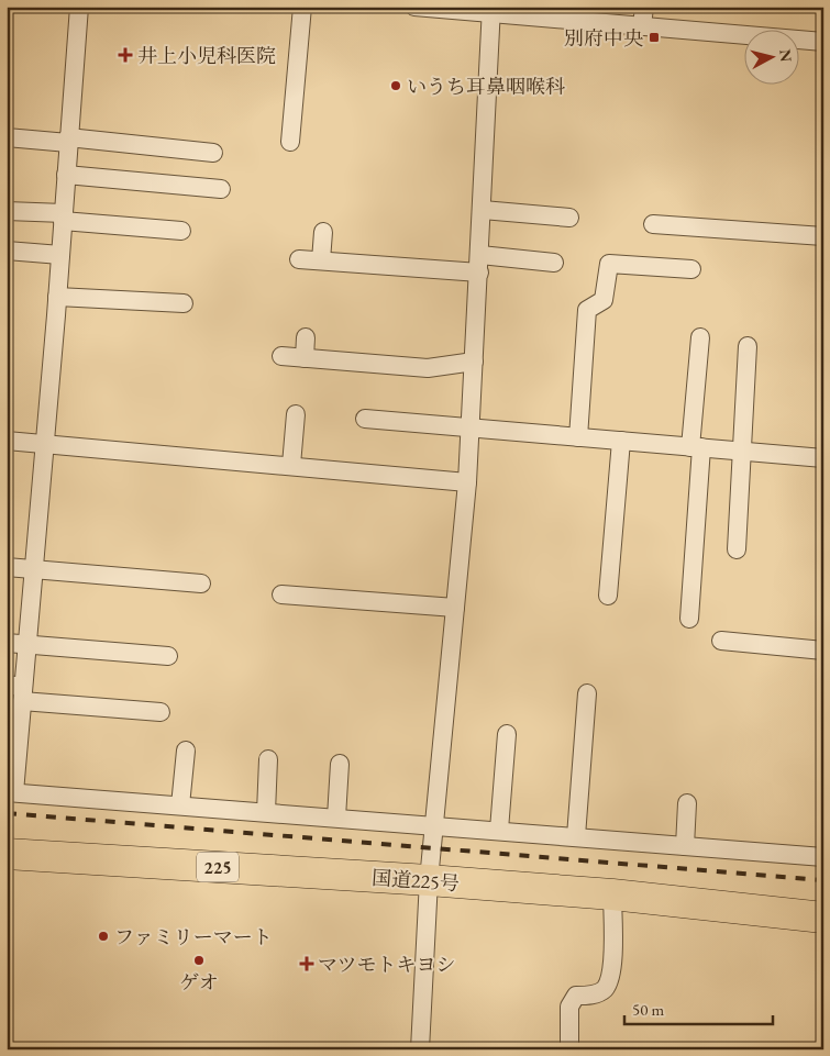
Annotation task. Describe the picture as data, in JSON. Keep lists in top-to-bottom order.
{
  "streets": {
    "highway": ["225", "国道225号"]
  },
  "places": {
    "transit": ["別府中央"],
    "health": ["井上小児科医院", "マツモトキヨシ"],
    "other": ["いうち耳鼻咽喉科", "ファミリーマート", "ゲオ"]
  },
  "scale_bar": "50 m",
  "north": "right"
}
